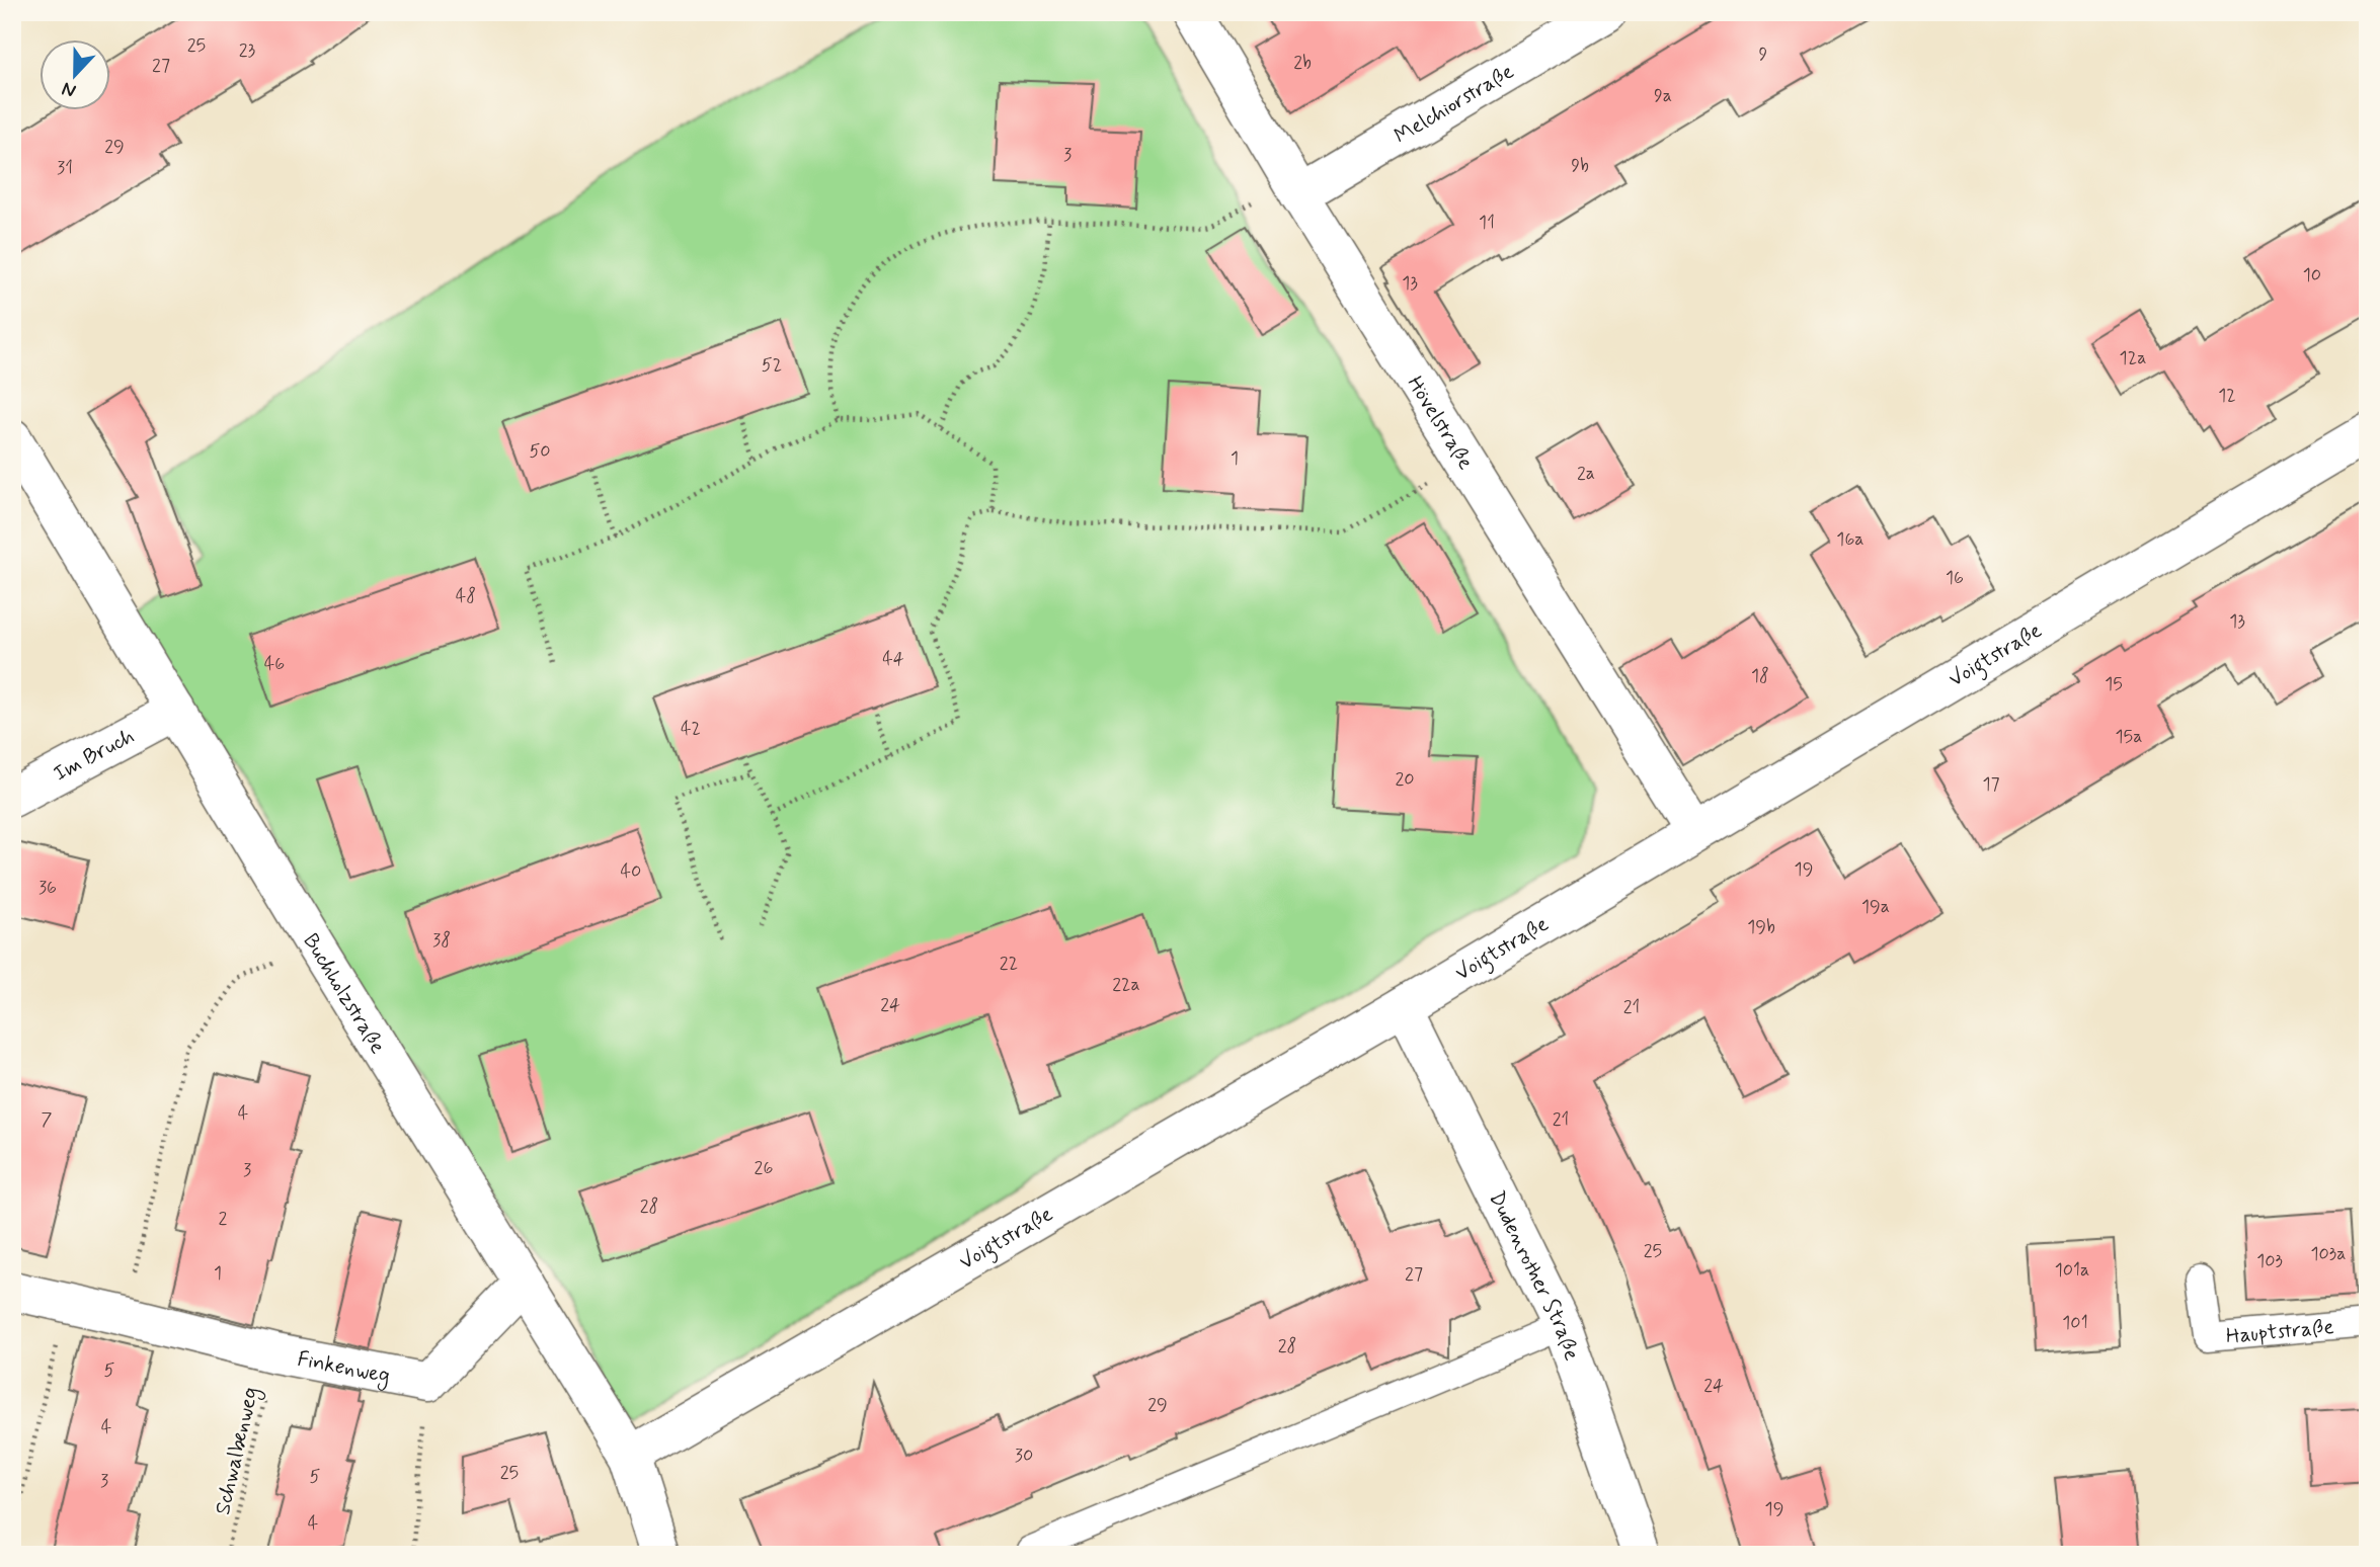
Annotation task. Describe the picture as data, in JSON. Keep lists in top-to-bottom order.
{
  "streets": {
    "street": [
      "Melchiorstraße",
      "Hövelstraße",
      "Voigtstraße",
      "Im Bruch",
      "Buchholzstraße",
      "Dudenrother Straße",
      "Finkenweg"
    ],
    "lane": ["Hauptstraße"],
    "path": ["Schwalbenweg"]
  },
  "crossings": [
    ["Melchiorstraße", "Hövelstraße"],
    ["Hövelstraße", "Voigtstraße"],
    ["Voigtstraße", "Buchholzstraße"],
    ["Voigtstraße", "Dudenrother Straße"],
    ["Im Bruch", "Buchholzstraße"],
    ["Finkenweg", "Schwalbenweg"]
  ],
  "house_numbers": [
    "25",
    "23",
    "9",
    "2b",
    "27",
    "9a",
    "29",
    "3",
    "9b",
    "31",
    "11",
    "10",
    "13",
    "12a",
    "52",
    "12",
    "50",
    "1",
    "2a",
    "16a",
    "16",
    "48",
    "13",
    "44",
    "46",
    "18",
    "15",
    "42",
    "15a",
    "20",
    "17",
    "19",
    "40",
    "36",
    "19a",
    "19b",
    "38",
    "22",
    "22a",
    "24",
    "21",
    "4",
    "7",
    "21",
    "26",
    "3",
    "28",
    "2",
    "25",
    "103a",
    "103",
    "101a",
    "1",
    "27",
    "101",
    "28",
    "5",
    "24",
    "29",
    "4",
    "30",
    "25",
    "5",
    "3",
    "19",
    "4"
  ],
  "north": "bottom"
}
